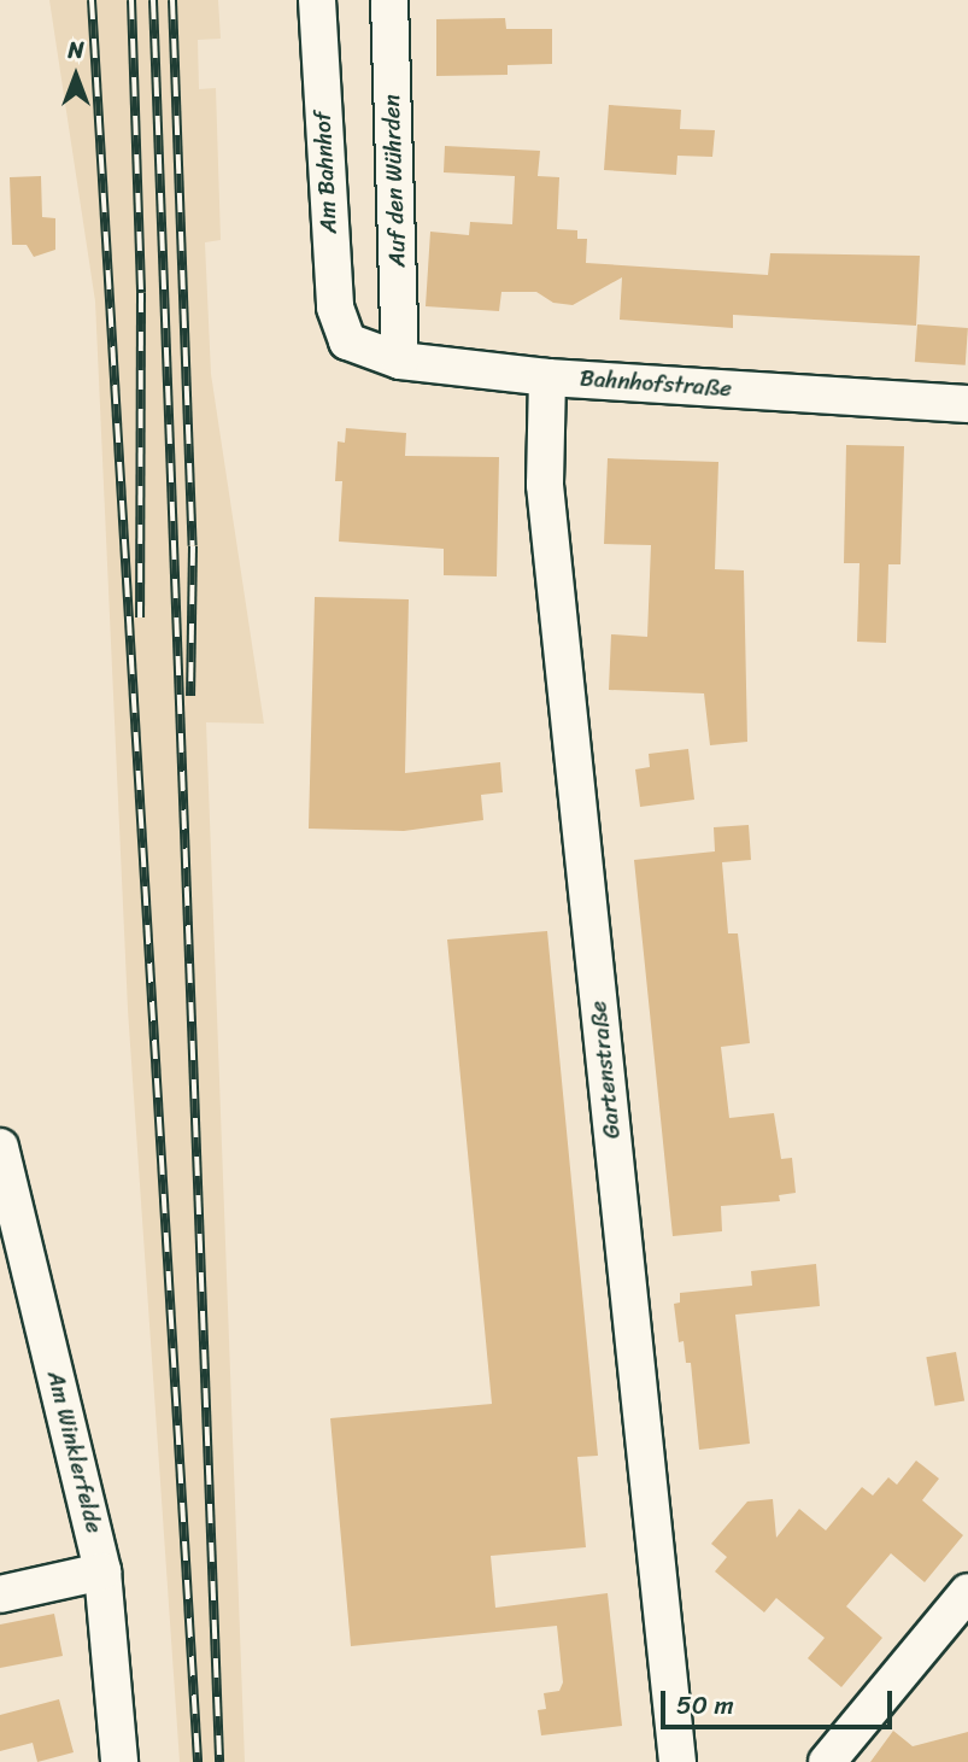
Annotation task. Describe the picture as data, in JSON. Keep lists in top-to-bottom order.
{
  "streets": {
    "street": [
      "Am Bahnhof",
      "Auf den Wührden",
      "Bahnhofstraße",
      "Gartenstraße",
      "Am Winklerfelde"
    ]
  },
  "crossings": [
    ["Am Bahnhof", "Bahnhofstraße"],
    ["Auf den Wührden", "Bahnhofstraße"],
    ["Bahnhofstraße", "Gartenstraße"]
  ],
  "scale_bar": "50 m",
  "north": "top"
}
